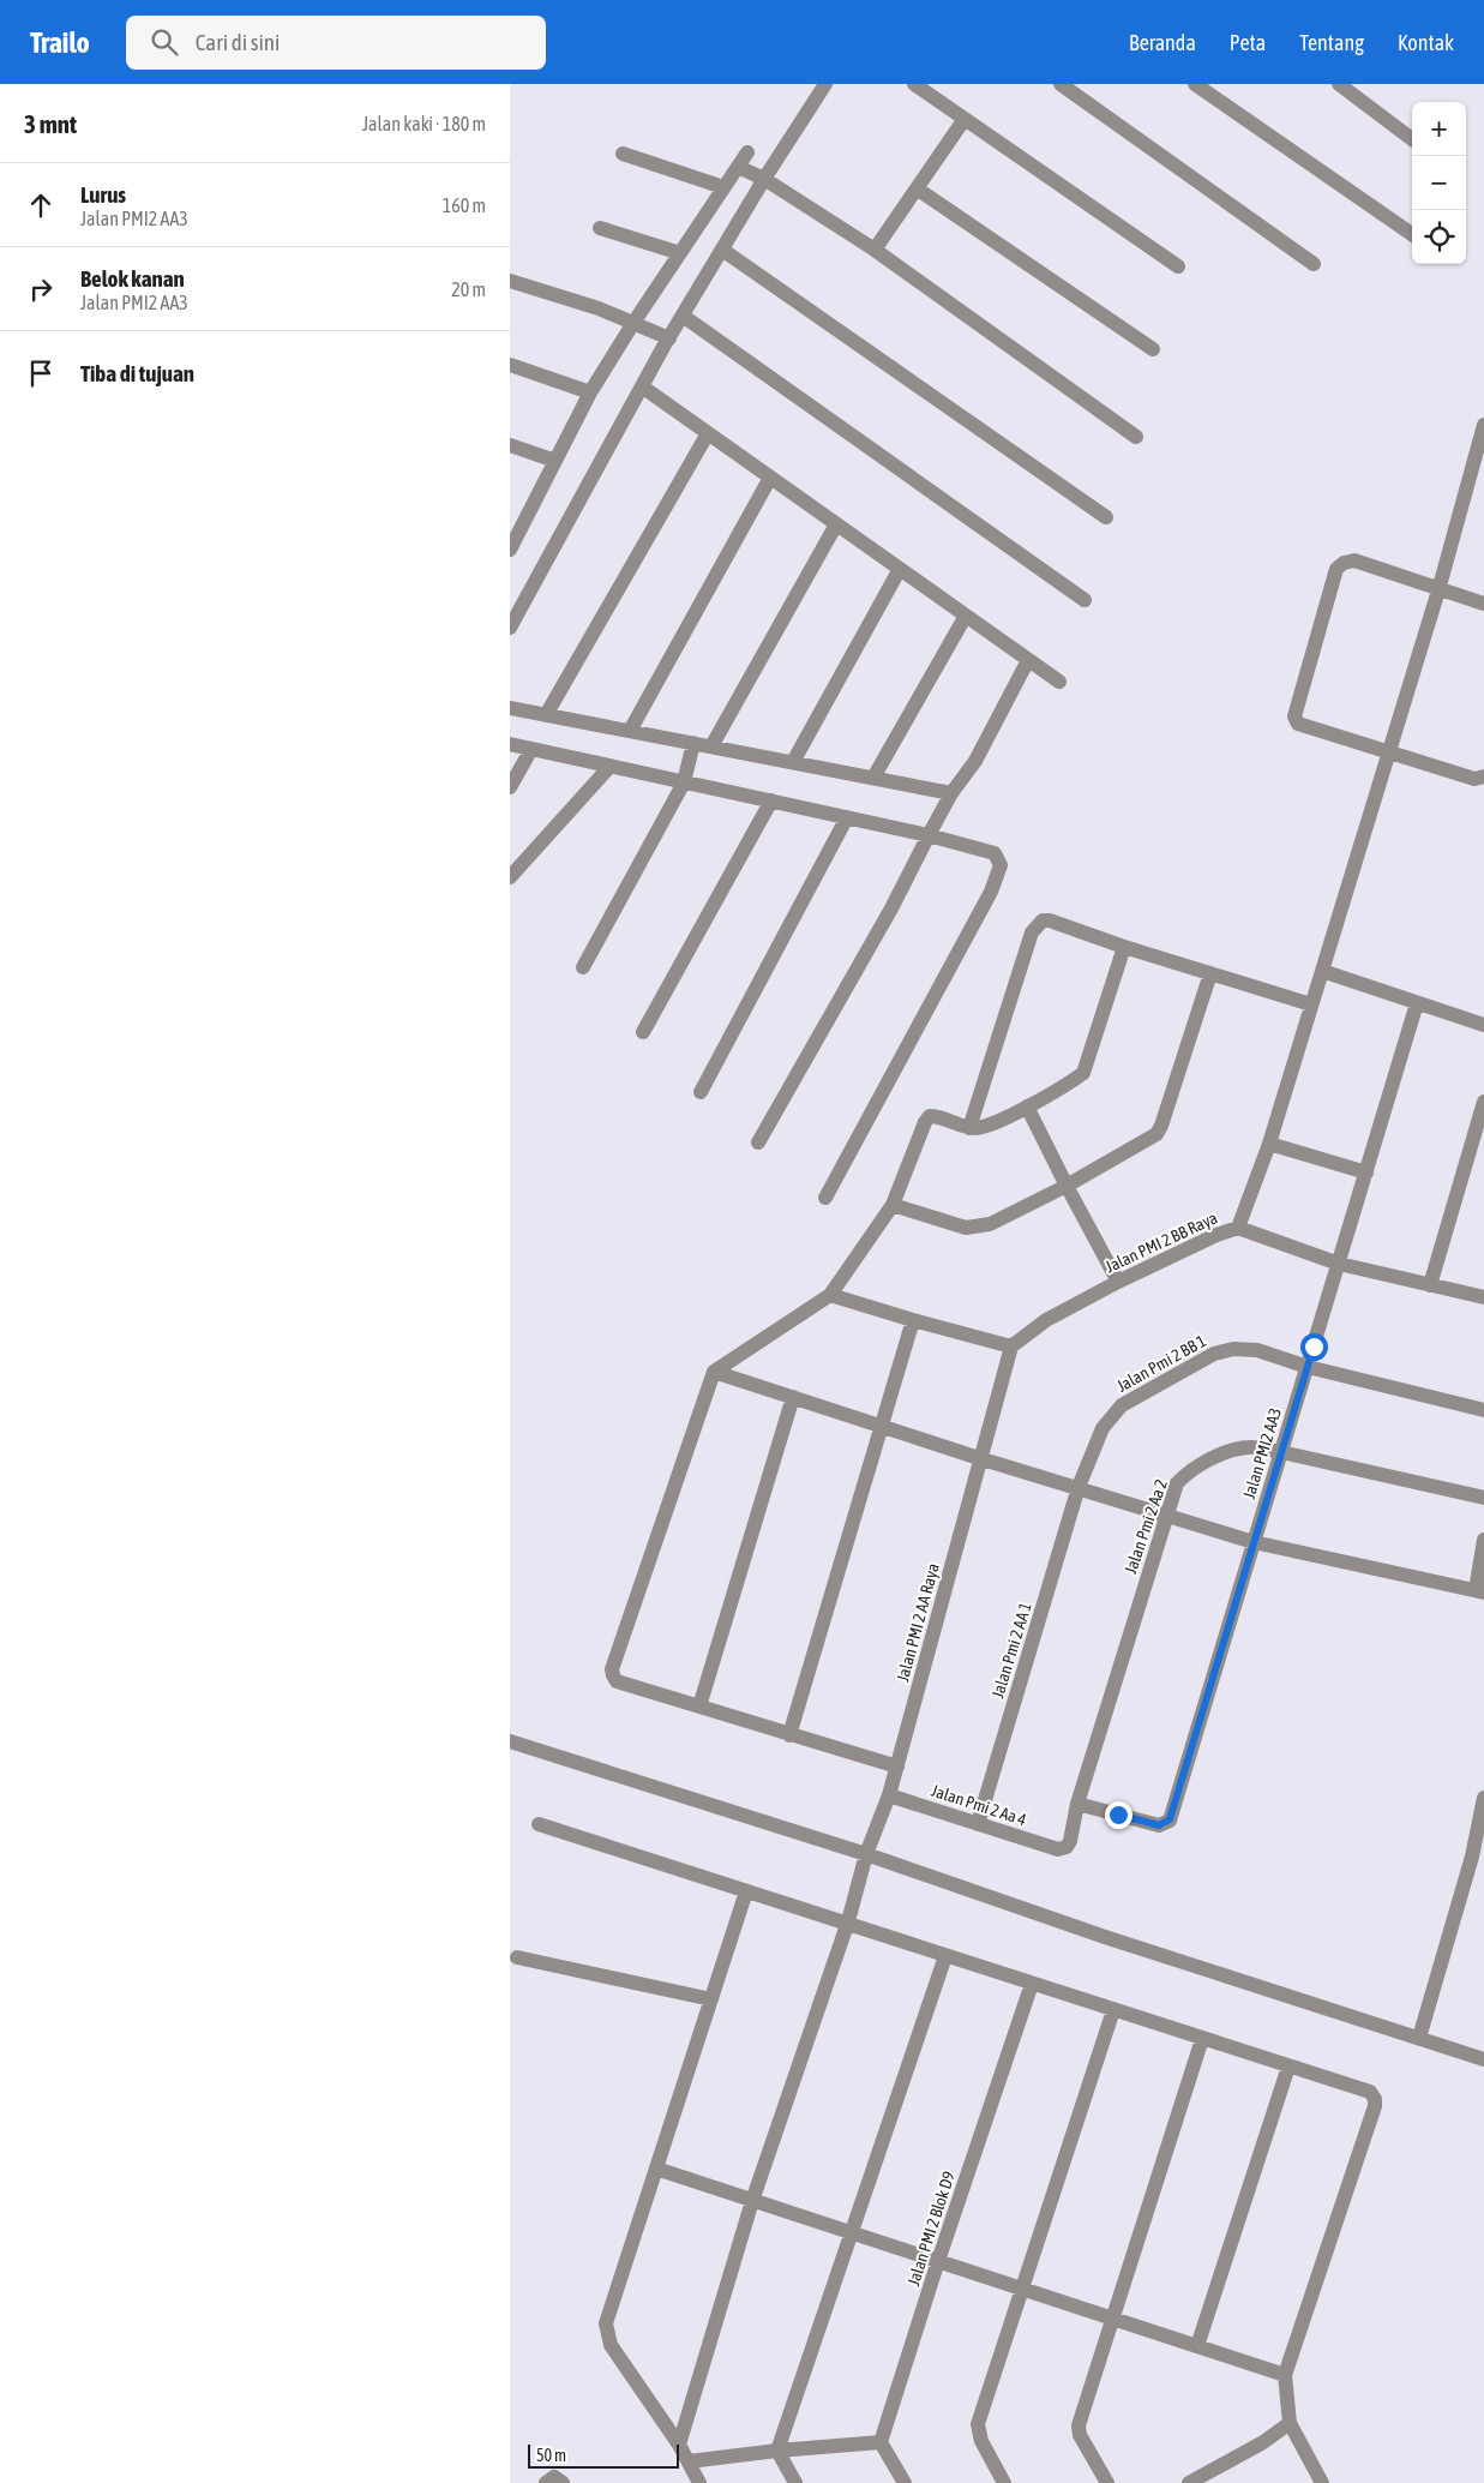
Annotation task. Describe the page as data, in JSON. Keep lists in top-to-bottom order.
{
  "streets": {
    "street": [
      "Jalan PMI 2 BB Raya",
      "Jalan Pmi 2 BB 1",
      "Jalan PMI2 AA3",
      "Jalan Pmi 2 Aa 2",
      "Jalan PMI 2 AA Raya",
      "Jalan Pmi 2 AA 1",
      "Jalan Pmi 2 Aa 4",
      "Jalan PMI 2 Blok D9"
    ]
  },
  "crossings": [
    ["Jalan PMI 2 BB Raya", "Jalan PMI2 AA3"],
    ["Jalan Pmi 2 BB 1", "Jalan PMI2 AA3"],
    ["Jalan Pmi 2 BB 1", "Jalan Pmi 2 AA 1"],
    ["Jalan PMI2 AA3", "Jalan Pmi 2 Aa 2"],
    ["Jalan Pmi 2 Aa 2", "Jalan Pmi 2 Aa 4"],
    ["Jalan PMI 2 AA Raya", "Jalan Pmi 2 Aa 4"],
    ["Jalan Pmi 2 AA 1", "Jalan Pmi 2 Aa 4"]
  ],
  "scale_bar": "50 m",
  "page": {
    "header": "Trailo",
    "search": "Cari di sini",
    "nav": [
      "Beranda",
      "Peta",
      "Tentang",
      "Kontak"
    ],
    "heading": ["3 mnt", "Jalan kaki · 180 m"],
    "map_buttons": ["+", "−"],
    "list": [
      ["Lurus", "Jalan PMI2 AA3", "160 m"],
      ["Belok kanan", "Jalan PMI2 AA3", "20 m"],
      "Tiba di tujuan"
    ],
    "scale": "50 m"
  }
}
